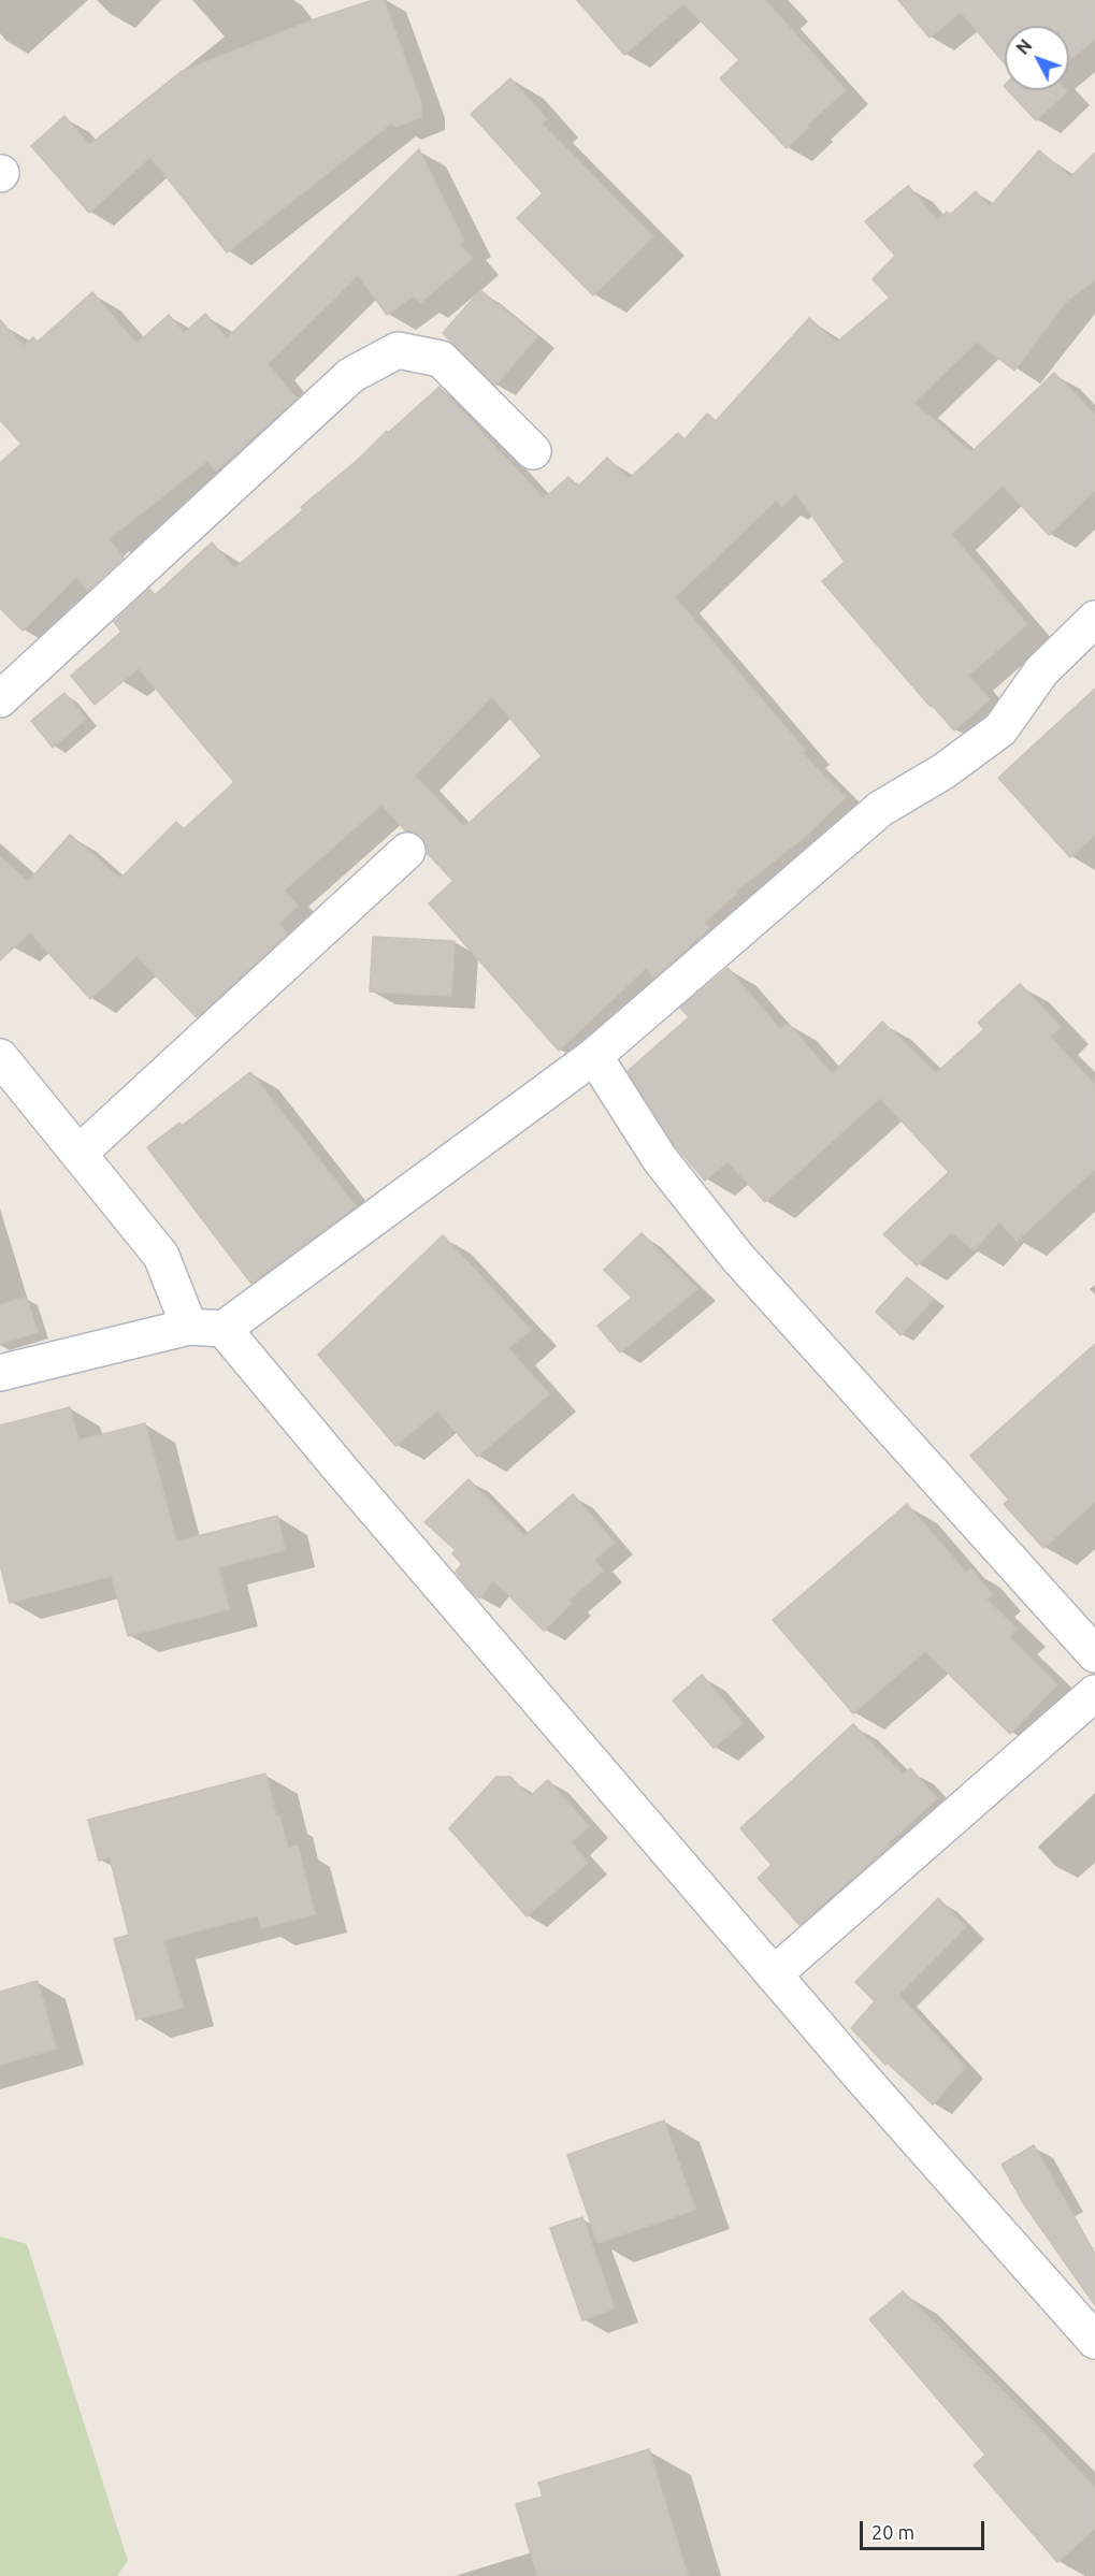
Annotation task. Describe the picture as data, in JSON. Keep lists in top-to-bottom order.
{
  "scale_bar": "20 m",
  "north": "top left"
}
